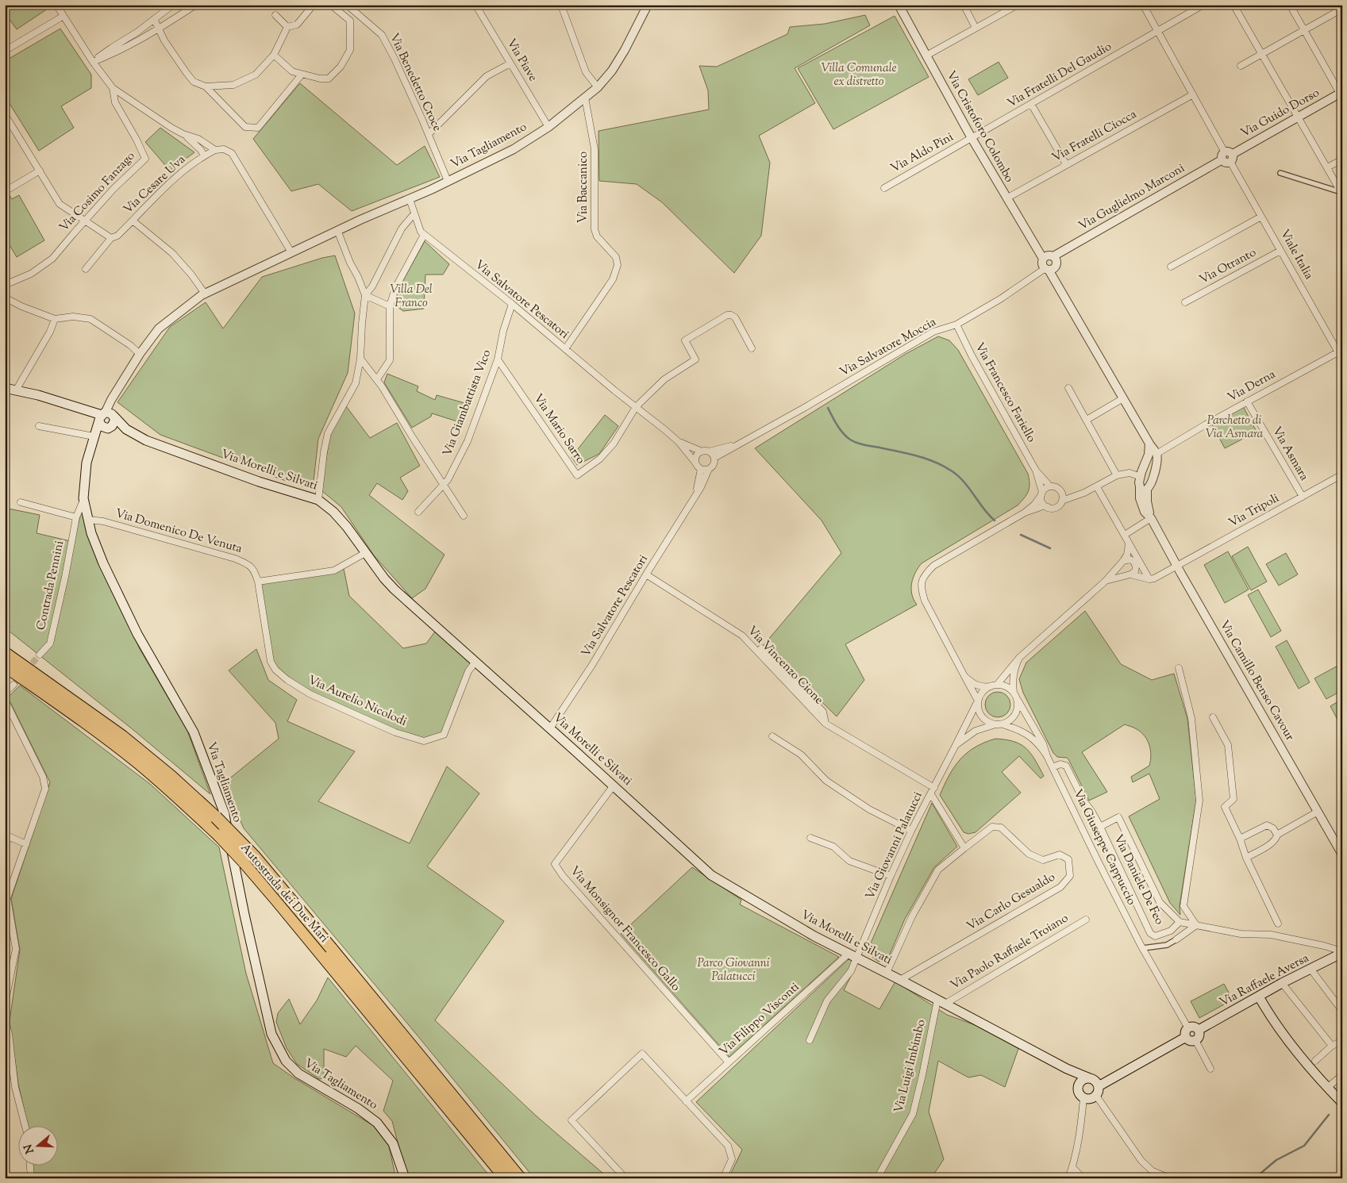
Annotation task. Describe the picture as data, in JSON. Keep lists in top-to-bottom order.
{
  "streets": {
    "highway": ["Autostrada dei Due Mari"],
    "main road": ["Via Tagliamento", "Via Morelli e Silvati", "Via Raffaele Aversa"],
    "street": [
      "Via Piave",
      "Via Fratelli Del Gaudio",
      "Via Benedetto Croce",
      "Via Guido Dorso",
      "Via Cristoforo Colombo",
      "Via Fratelli Ciocca",
      "Via Aldo Pini",
      "Via Cesare Uva",
      "Via Baccanico",
      "Via Cosimo Fanzago",
      "Via Guglielmo Marconi",
      "Viale Italia",
      "Via Otranto",
      "Via Salvatore Pescatori",
      "Via Salvatore Moccia",
      "Via Derna",
      "Via Francesco Fariello",
      "Via Giambattista Vico",
      "Via Mario Sarro",
      "Via Asmara",
      "Via Tripoli",
      "Via Domenico De Venuta",
      "Contrada Pennini",
      "Via Vincenzo Cione",
      "Via Camillo Benso Cavour",
      "Via Aurelio Nicolodi",
      "Via Giovanni Palatucci",
      "Via Giuseppe Cappuccio",
      "Via Daniele De Feo",
      "Via Carlo Gesualdo",
      "Via Monsignor Francesco Gallo",
      "Via Paolo Raffaele Troiano",
      "Via Filippo Visconti",
      "Via Luigi Imbimbo"
    ]
  },
  "crossings": [
    ["Via Piave", "Via Tagliamento"],
    ["Via Fratelli Del Gaudio", "Via Cristoforo Colombo"],
    ["Via Fratelli Del Gaudio", "Via Aldo Pini"],
    ["Via Fratelli Del Gaudio", "Viale Italia"],
    ["Via Benedetto Croce", "Via Tagliamento"],
    ["Via Guido Dorso", "Via Guglielmo Marconi"],
    ["Via Guido Dorso", "Viale Italia"],
    ["Via Cristoforo Colombo", "Via Fratelli Ciocca"],
    ["Via Cristoforo Colombo", "Via Aldo Pini"],
    ["Via Cristoforo Colombo", "Via Guglielmo Marconi"],
    ["Via Cristoforo Colombo", "Via Salvatore Moccia"],
    ["Via Fratelli Ciocca", "Viale Italia"],
    ["Via Tagliamento", "Via Baccanico"],
    ["Via Tagliamento", "Via Salvatore Pescatori"],
    ["Via Tagliamento", "Via Morelli e Silvati"],
    ["Via Tagliamento", "Via Domenico De Venuta"],
    ["Via Tagliamento", "Contrada Pennini"],
    ["Via Baccanico", "Via Salvatore Pescatori"],
    ["Via Guglielmo Marconi", "Viale Italia"],
    ["Via Guglielmo Marconi", "Via Salvatore Moccia"],
    ["Viale Italia", "Via Otranto"],
    ["Viale Italia", "Via Derna"],
    ["Via Salvatore Pescatori", "Via Salvatore Moccia"],
    ["Via Salvatore Pescatori", "Via Giambattista Vico"],
    ["Via Salvatore Pescatori", "Via Mario Sarro"],
    ["Via Salvatore Pescatori", "Via Morelli e Silvati"],
    ["Via Salvatore Pescatori", "Via Vincenzo Cione"],
    ["Via Salvatore Moccia", "Via Francesco Fariello"],
    ["Via Derna", "Via Asmara"],
    ["Via Giambattista Vico", "Via Mario Sarro"],
    ["Via Asmara", "Via Tripoli"],
    ["Via Morelli e Silvati", "Via Aurelio Nicolodi"],
    ["Via Morelli e Silvati", "Via Giovanni Palatucci"],
    ["Via Morelli e Silvati", "Via Carlo Gesualdo"],
    ["Via Morelli e Silvati", "Via Monsignor Francesco Gallo"],
    ["Via Morelli e Silvati", "Via Paolo Raffaele Troiano"],
    ["Via Morelli e Silvati", "Via Filippo Visconti"],
    ["Via Morelli e Silvati", "Via Luigi Imbimbo"],
    ["Via Tripoli", "Via Camillo Benso Cavour"],
    ["Via Domenico De Venuta", "Via Aurelio Nicolodi"],
    ["Via Vincenzo Cione", "Via Giovanni Palatucci"],
    ["Via Giovanni Palatucci", "Via Giuseppe Cappuccio"],
    ["Via Giovanni Palatucci", "Via Filippo Visconti"],
    ["Via Giuseppe Cappuccio", "Via Daniele De Feo"],
    ["Via Giuseppe Cappuccio", "Via Raffaele Aversa"],
    ["Via Monsignor Francesco Gallo", "Via Filippo Visconti"],
    ["Via Paolo Raffaele Troiano", "Via Luigi Imbimbo"]
  ],
  "parks": [
    "Villa Comunale ex distretto",
    "Villa Del Franco",
    "Parchetto di Via Asmara",
    "Parco Giovanni Palatucci"
  ],
  "north": "left"
}
